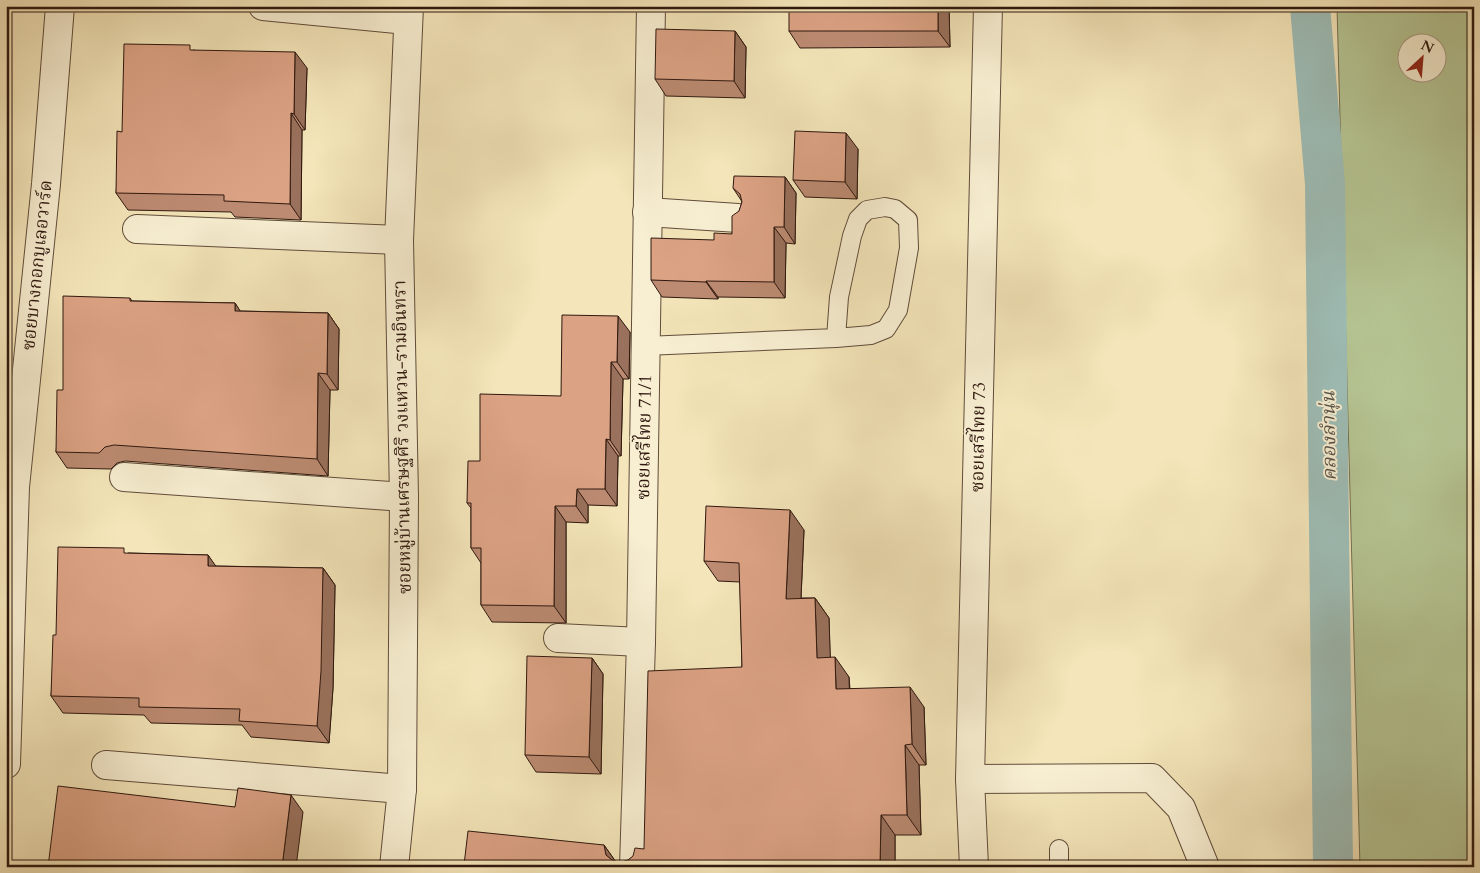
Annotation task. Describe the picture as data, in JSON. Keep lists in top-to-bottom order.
{
  "streets": {
    "street": [
      "ซอยบางกอกบูเลอวาร์ด",
      "ซอยหมู่บ้านเศรษฐศิริ วงแหวน-รามอินทรา",
      "ซอยเสรีไทย 71/1",
      "ซอยเสรีไทย 73"
    ]
  },
  "water": ["คลองลำนุ่น"],
  "north": "top right"
}
